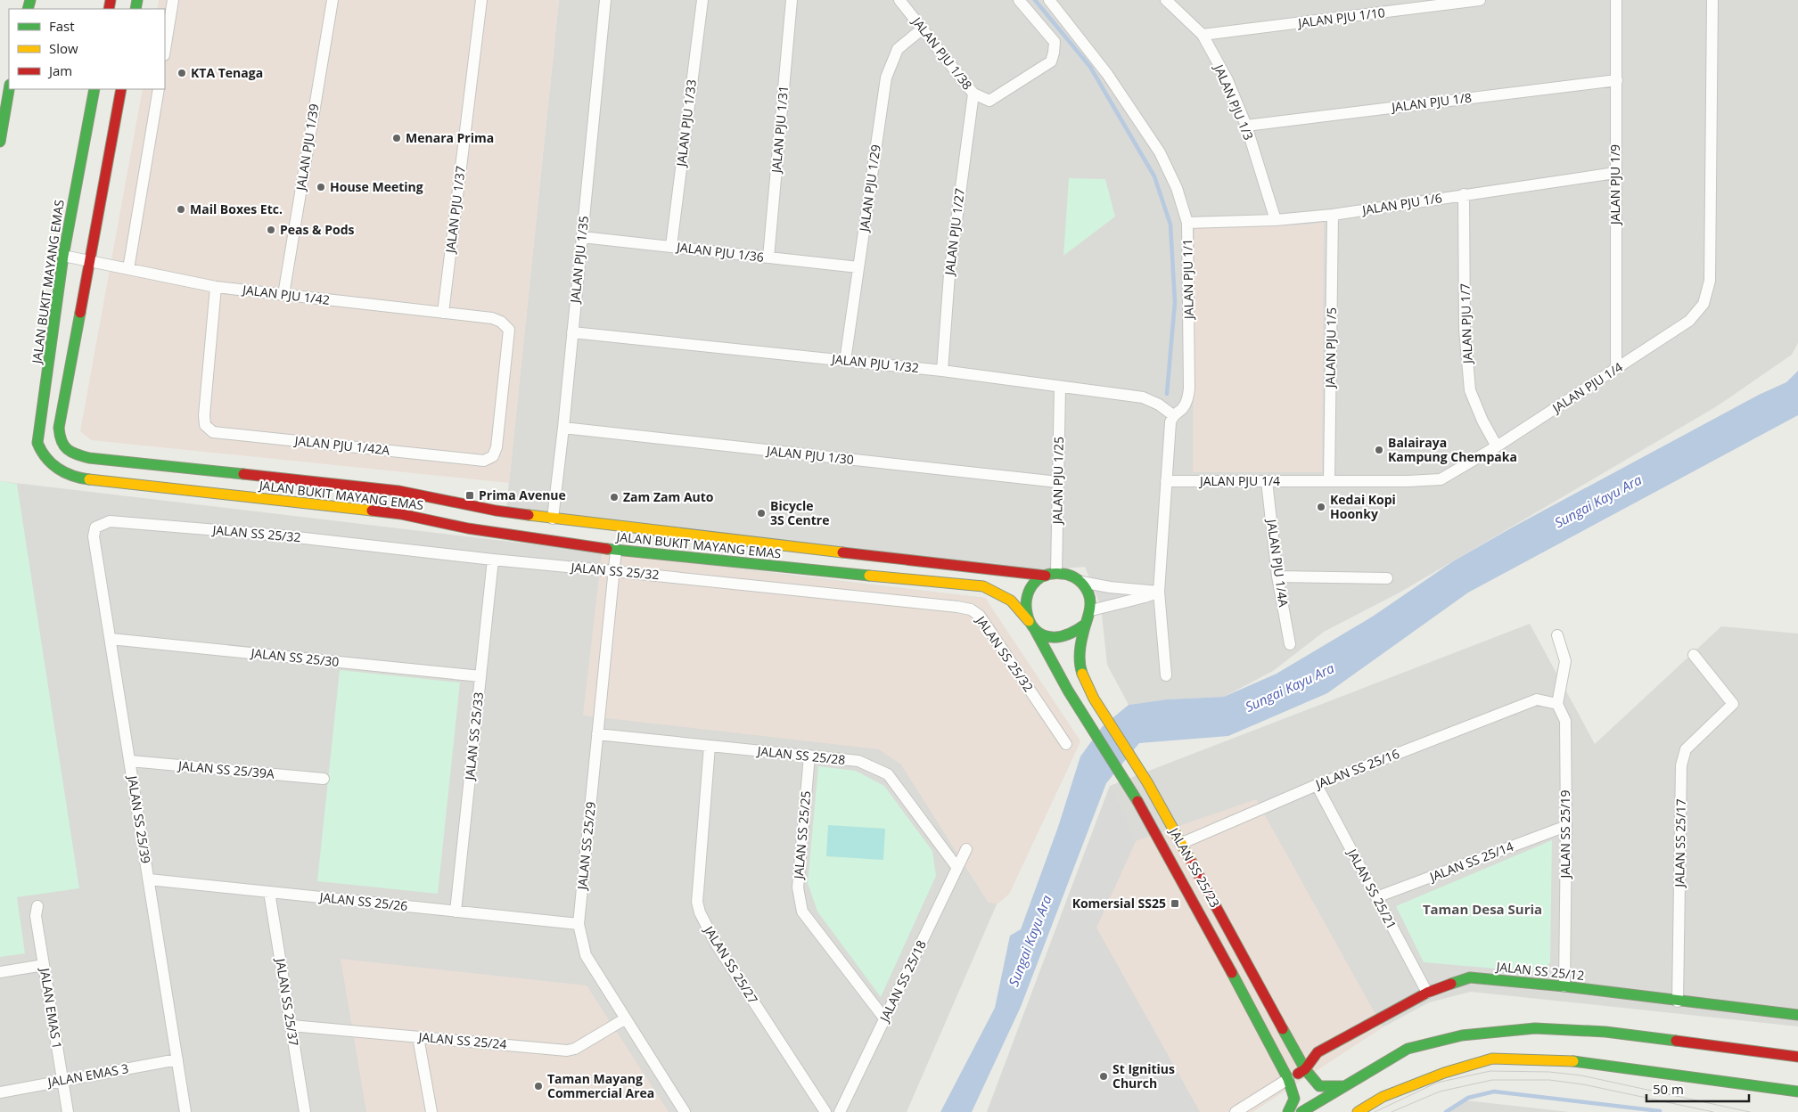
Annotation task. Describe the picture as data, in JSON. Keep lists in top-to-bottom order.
{
  "streets": {
    "main road": ["JALAN BUKIT MAYANG EMAS", "JALAN SS 25/23", "JALAN SS 25/12"],
    "street": [
      "JALAN PJU 1/10",
      "JALAN PJU 1/38",
      "JALAN PJU 1/3",
      "JALAN PJU 1/8",
      "JALAN PJU 1/33",
      "JALAN PJU 1/31",
      "JALAN PJU 1/39",
      "JALAN PJU 1/9",
      "JALAN PJU 1/29",
      "JALAN PJU 1/6",
      "JALAN PJU 1/37",
      "JALAN PJU 1/27",
      "JALAN PJU 1/36",
      "JALAN PJU 1/35",
      "JALAN PJU 1/1",
      "JALAN PJU 1/42",
      "JALAN PJU 1/7",
      "JALAN PJU 1/5",
      "JALAN PJU 1/32",
      "JALAN PJU 1/4",
      "JALAN PJU 1/42A",
      "JALAN PJU 1/30",
      "JALAN PJU 1/25",
      "JALAN SS 25/32",
      "JALAN PJU 1/4A",
      "JALAN SS 25/30",
      "JALAN SS 25/33",
      "JALAN SS 25/28",
      "JALAN SS 25/16",
      "JALAN SS 25/39A",
      "JALAN SS 25/39",
      "JALAN SS 25/19",
      "JALAN SS 25/25",
      "JALAN SS 25/17",
      "JALAN SS 25/29",
      "JALAN SS 25/14",
      "JALAN SS 25/21",
      "JALAN SS 25/26",
      "JALAN SS 25/27",
      "JALAN SS 25/18",
      "JALAN SS 25/37",
      "JALAN EMAS 1",
      "JALAN SS 25/24",
      "JALAN EMAS 3"
    ]
  },
  "crossings": [
    ["JALAN PJU 1/10", "JALAN PJU 1/3"],
    ["JALAN PJU 1/38", "JALAN PJU 1/29"],
    ["JALAN PJU 1/38", "JALAN PJU 1/27"],
    ["JALAN PJU 1/3", "JALAN PJU 1/8"],
    ["JALAN PJU 1/3", "JALAN PJU 1/6"],
    ["JALAN PJU 1/8", "JALAN PJU 1/9"],
    ["JALAN PJU 1/33", "JALAN PJU 1/36"],
    ["JALAN PJU 1/31", "JALAN PJU 1/36"],
    ["JALAN PJU 1/39", "JALAN PJU 1/42"],
    ["JALAN PJU 1/9", "JALAN PJU 1/6"],
    ["JALAN PJU 1/9", "JALAN PJU 1/4"],
    ["JALAN PJU 1/29", "JALAN PJU 1/36"],
    ["JALAN PJU 1/29", "JALAN PJU 1/32"],
    ["JALAN PJU 1/6", "JALAN PJU 1/1"],
    ["JALAN PJU 1/6", "JALAN PJU 1/7"],
    ["JALAN PJU 1/6", "JALAN PJU 1/5"],
    ["JALAN PJU 1/37", "JALAN PJU 1/42"],
    ["JALAN PJU 1/27", "JALAN PJU 1/32"],
    ["JALAN PJU 1/36", "JALAN PJU 1/35"],
    ["JALAN PJU 1/35", "JALAN BUKIT MAYANG EMAS"],
    ["JALAN PJU 1/35", "JALAN PJU 1/32"],
    ["JALAN PJU 1/35", "JALAN PJU 1/30"],
    ["JALAN PJU 1/1", "JALAN PJU 1/32"],
    ["JALAN BUKIT MAYANG EMAS", "JALAN PJU 1/42"],
    ["JALAN BUKIT MAYANG EMAS", "JALAN PJU 1/25"],
    ["JALAN BUKIT MAYANG EMAS", "JALAN SS 25/29"],
    ["JALAN BUKIT MAYANG EMAS", "JALAN SS 25/23"],
    ["JALAN PJU 1/42", "JALAN PJU 1/42A"],
    ["JALAN PJU 1/7", "JALAN PJU 1/4"],
    ["JALAN PJU 1/5", "JALAN PJU 1/4"],
    ["JALAN PJU 1/32", "JALAN PJU 1/25"],
    ["JALAN PJU 1/4", "JALAN PJU 1/4A"],
    ["JALAN PJU 1/30", "JALAN PJU 1/25"],
    ["JALAN PJU 1/25", "JALAN SS 25/23"],
    ["JALAN SS 25/32", "JALAN SS 25/33"],
    ["JALAN SS 25/32", "JALAN SS 25/39"],
    ["JALAN SS 25/32", "JALAN SS 25/29"],
    ["JALAN SS 25/30", "JALAN SS 25/33"],
    ["JALAN SS 25/30", "JALAN SS 25/39"],
    ["JALAN SS 25/33", "JALAN SS 25/26"],
    ["JALAN SS 25/28", "JALAN SS 25/25"],
    ["JALAN SS 25/28", "JALAN SS 25/29"],
    ["JALAN SS 25/28", "JALAN SS 25/27"],
    ["JALAN SS 25/28", "JALAN SS 25/18"],
    ["JALAN SS 25/16", "JALAN SS 25/19"],
    ["JALAN SS 25/16", "JALAN SS 25/23"],
    ["JALAN SS 25/16", "JALAN SS 25/21"],
    ["JALAN SS 25/39A", "JALAN SS 25/39"],
    ["JALAN SS 25/39", "JALAN SS 25/26"],
    ["JALAN SS 25/39", "JALAN EMAS 3"],
    ["JALAN SS 25/19", "JALAN SS 25/14"],
    ["JALAN SS 25/19", "JALAN SS 25/12"],
    ["JALAN SS 25/25", "JALAN SS 25/18"],
    ["JALAN SS 25/17", "JALAN SS 25/12"],
    ["JALAN SS 25/29", "JALAN SS 25/26"],
    ["JALAN SS 25/29", "JALAN SS 25/24"],
    ["JALAN SS 25/14", "JALAN SS 25/21"],
    ["JALAN SS 25/23", "JALAN SS 25/12"],
    ["JALAN SS 25/21", "JALAN SS 25/12"],
    ["JALAN SS 25/26", "JALAN SS 25/37"],
    ["JALAN SS 25/37", "JALAN SS 25/24"],
    ["JALAN EMAS 1", "JALAN EMAS 3"]
  ],
  "districts": ["Taman Desa Suria"],
  "water": ["Sungai Kayu Ara"],
  "places": {
    "other": [
      "KTA Tenaga",
      "Menara Prima",
      "House Meeting",
      "Mail Boxes Etc.",
      "Peas & Pods",
      "Balairaya Kampung Chempaka",
      "Zam Zam Auto",
      "Kedai Kopi Hoonky",
      "Bicycle 3S Centre",
      "St Ignitius Church",
      "Taman Mayang Commercial Area"
    ],
    "transit": ["Prima Avenue", "Komersial SS25"]
  },
  "legend": ["Fast", "Slow", "Jam"],
  "scale_bar": "50 m"
}
